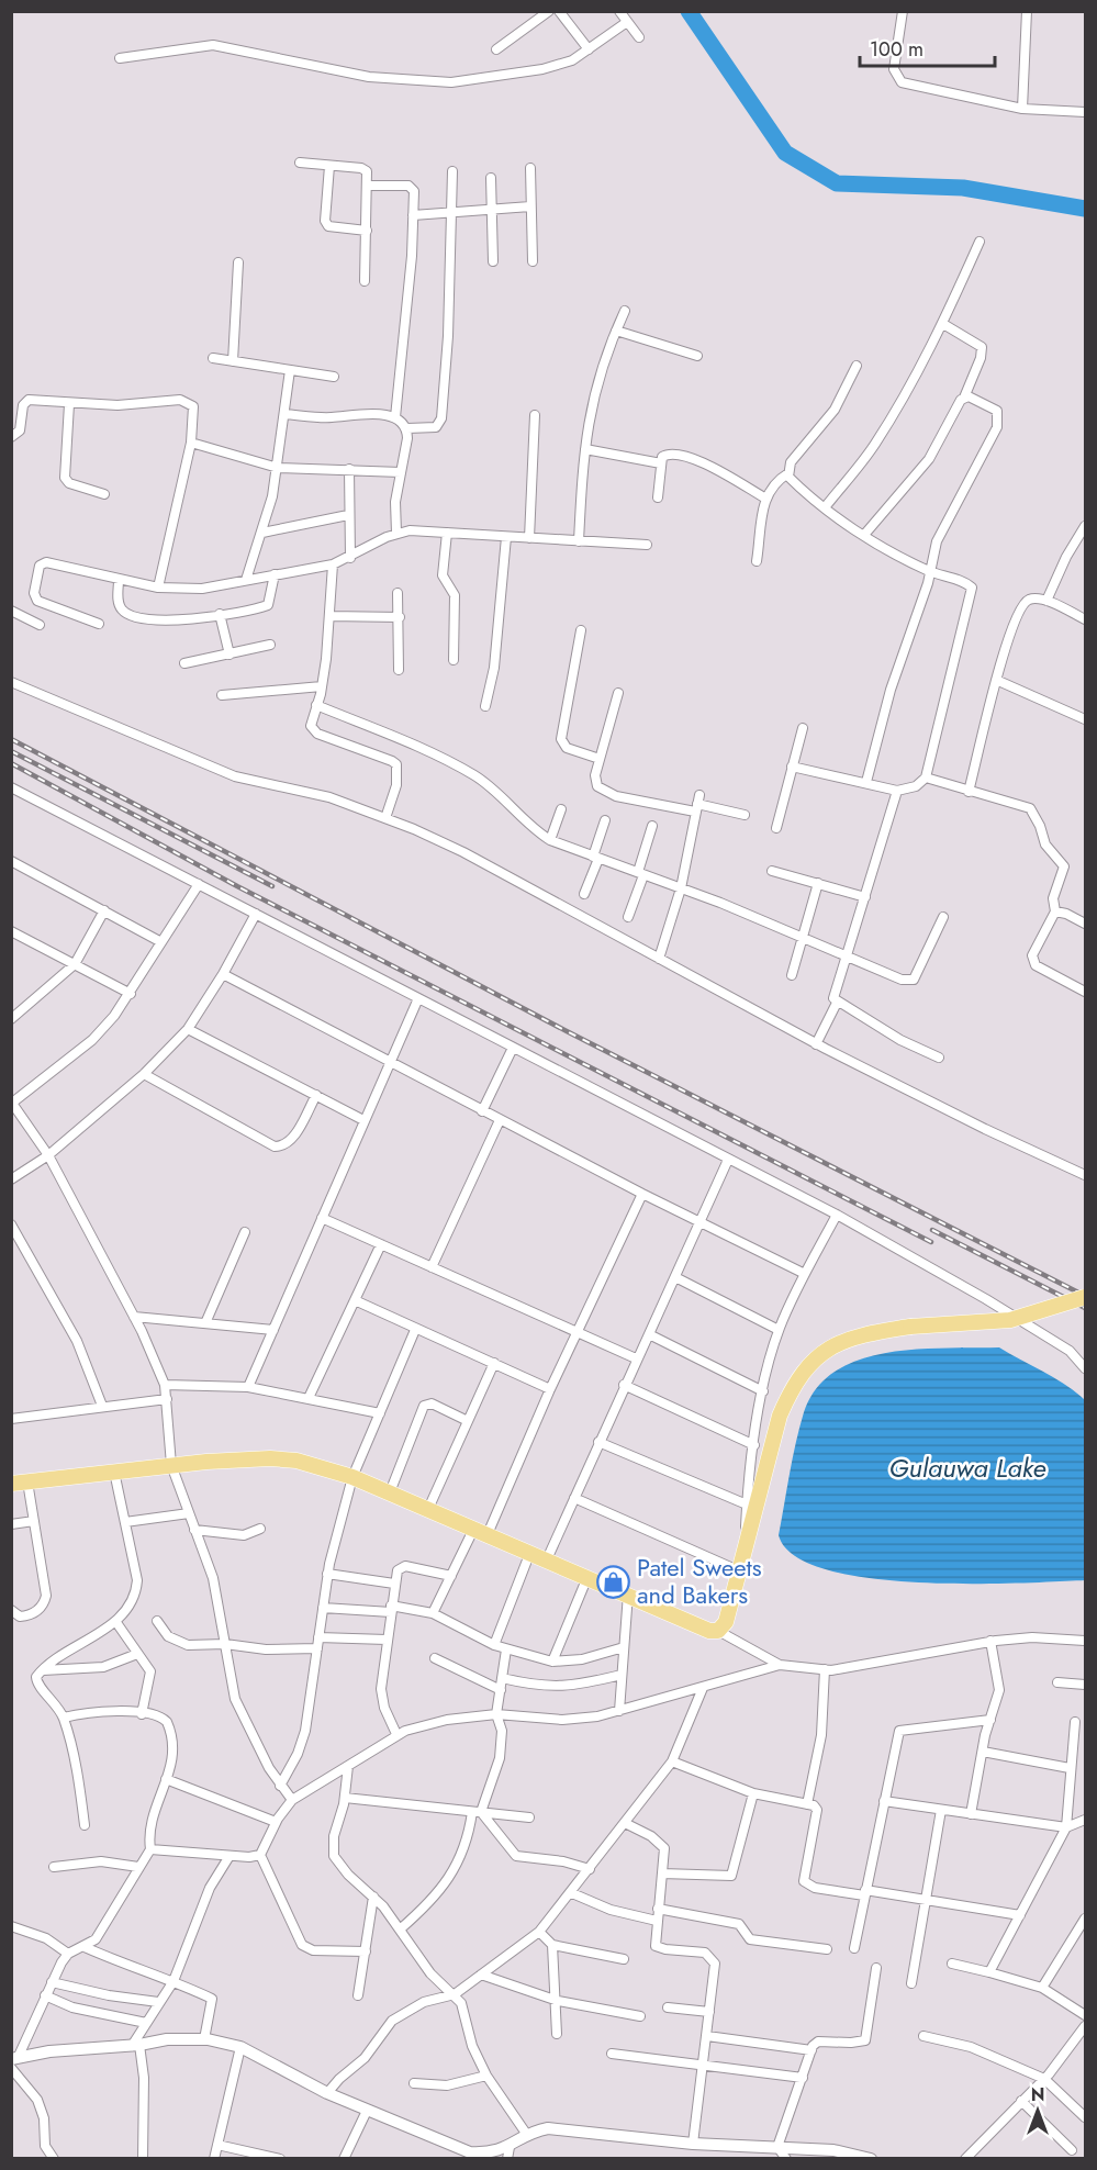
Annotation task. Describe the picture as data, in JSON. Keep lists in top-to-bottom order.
{
  "water": ["Gulauwa Lake"],
  "places": {
    "shop": ["Patel Sweets and Bakers"]
  },
  "scale_bar": "100 m",
  "north": "top"
}
